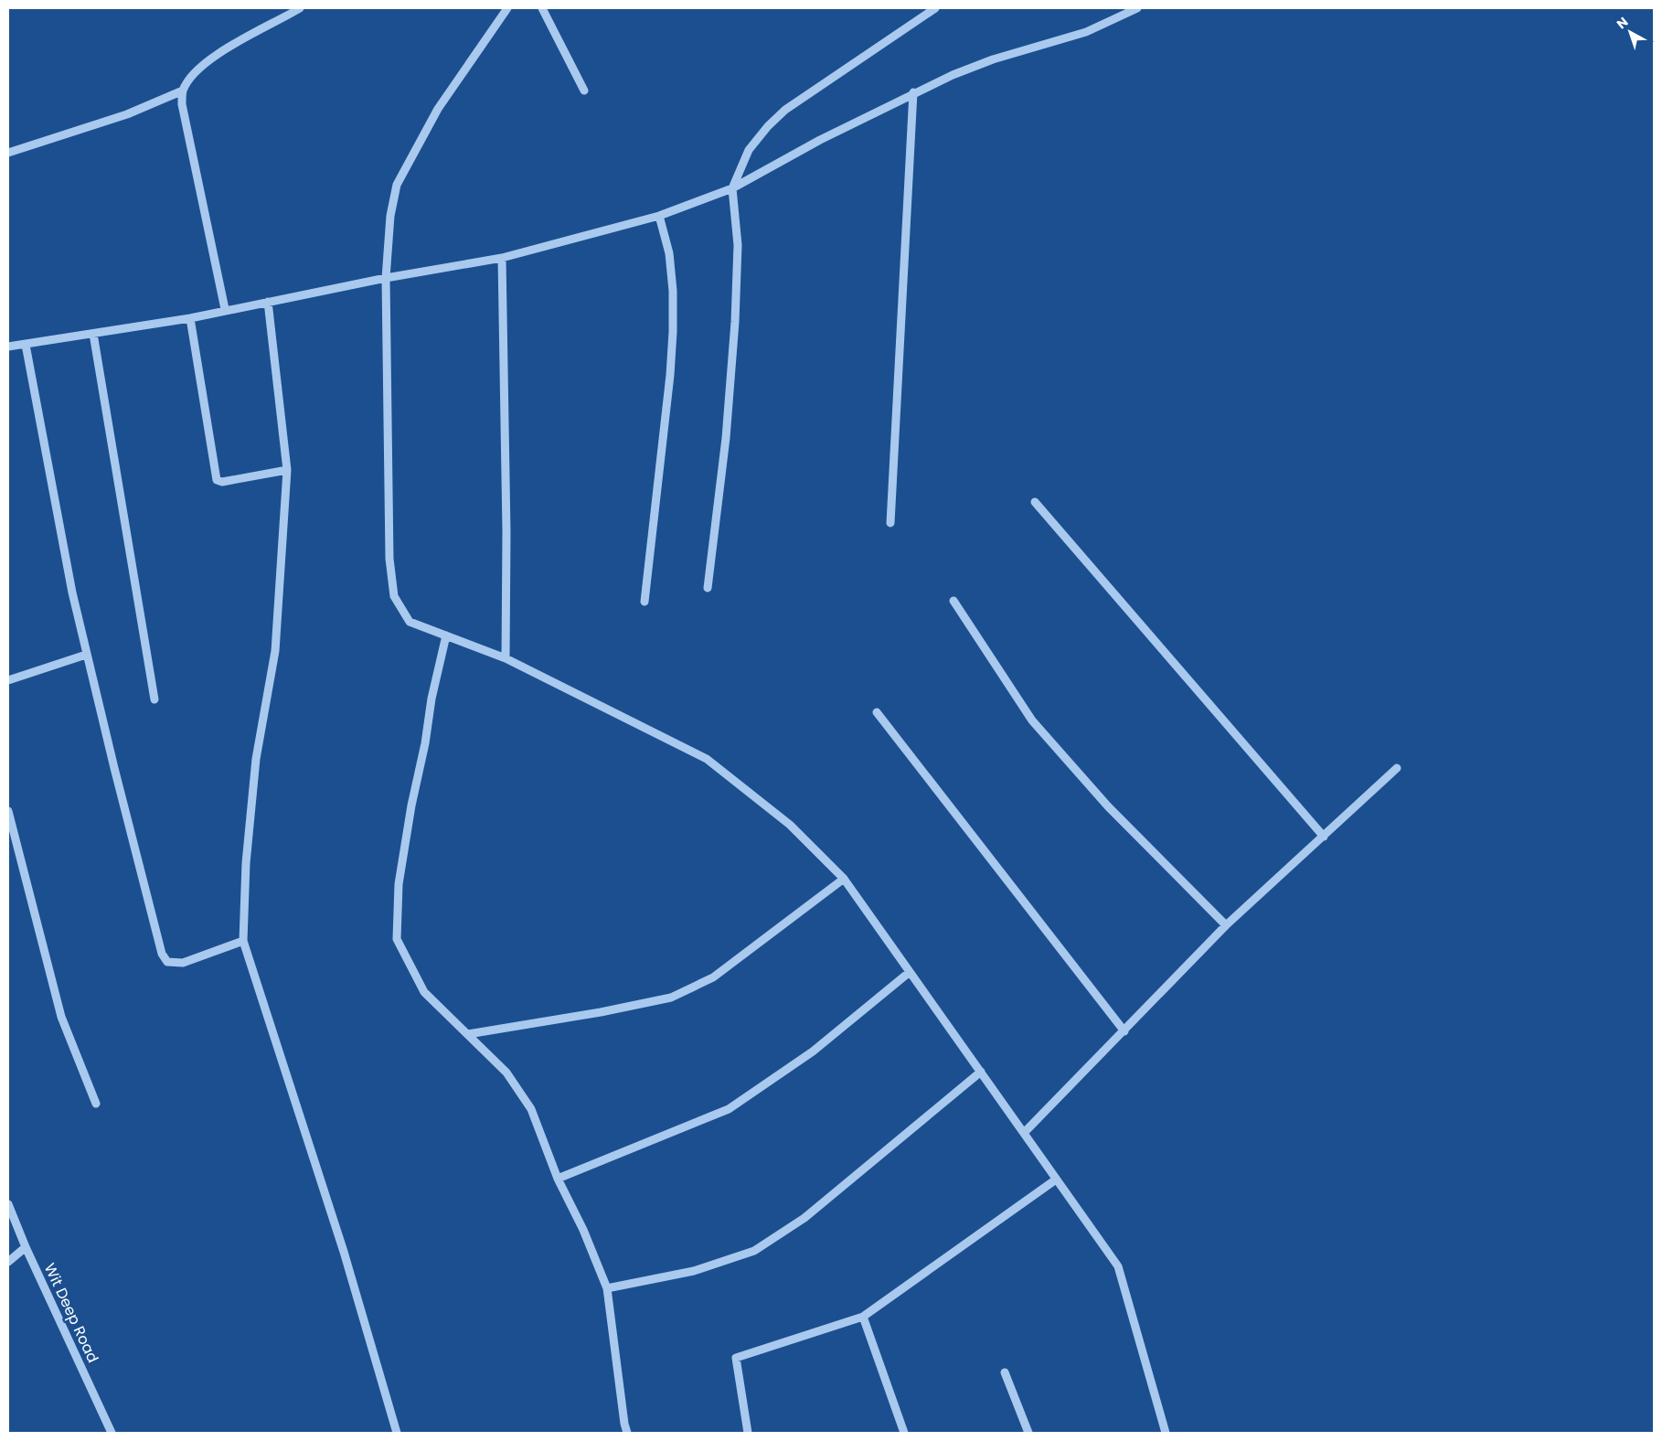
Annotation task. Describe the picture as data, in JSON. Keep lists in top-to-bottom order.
{
  "streets": {
    "street": ["Wit Deep Road"]
  },
  "north": "top left"
}
